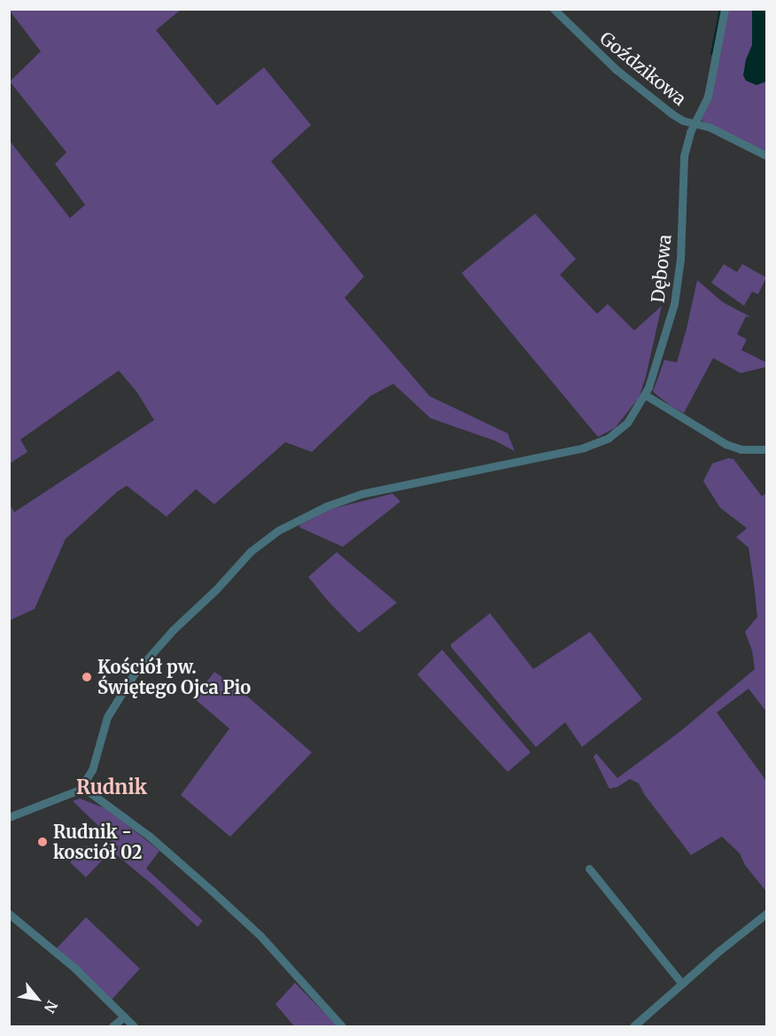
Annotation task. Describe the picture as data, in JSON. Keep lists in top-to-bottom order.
{
  "streets": {
    "street": ["Goździkowa", "Dębowa"]
  },
  "crossings": [
    ["Goździkowa", "Dębowa"]
  ],
  "districts": ["Rudnik"],
  "places": ["Kościół pw. Świętego Ojca Pio", "Rudnik - kosciół 02"],
  "north": "bottom right"
}
